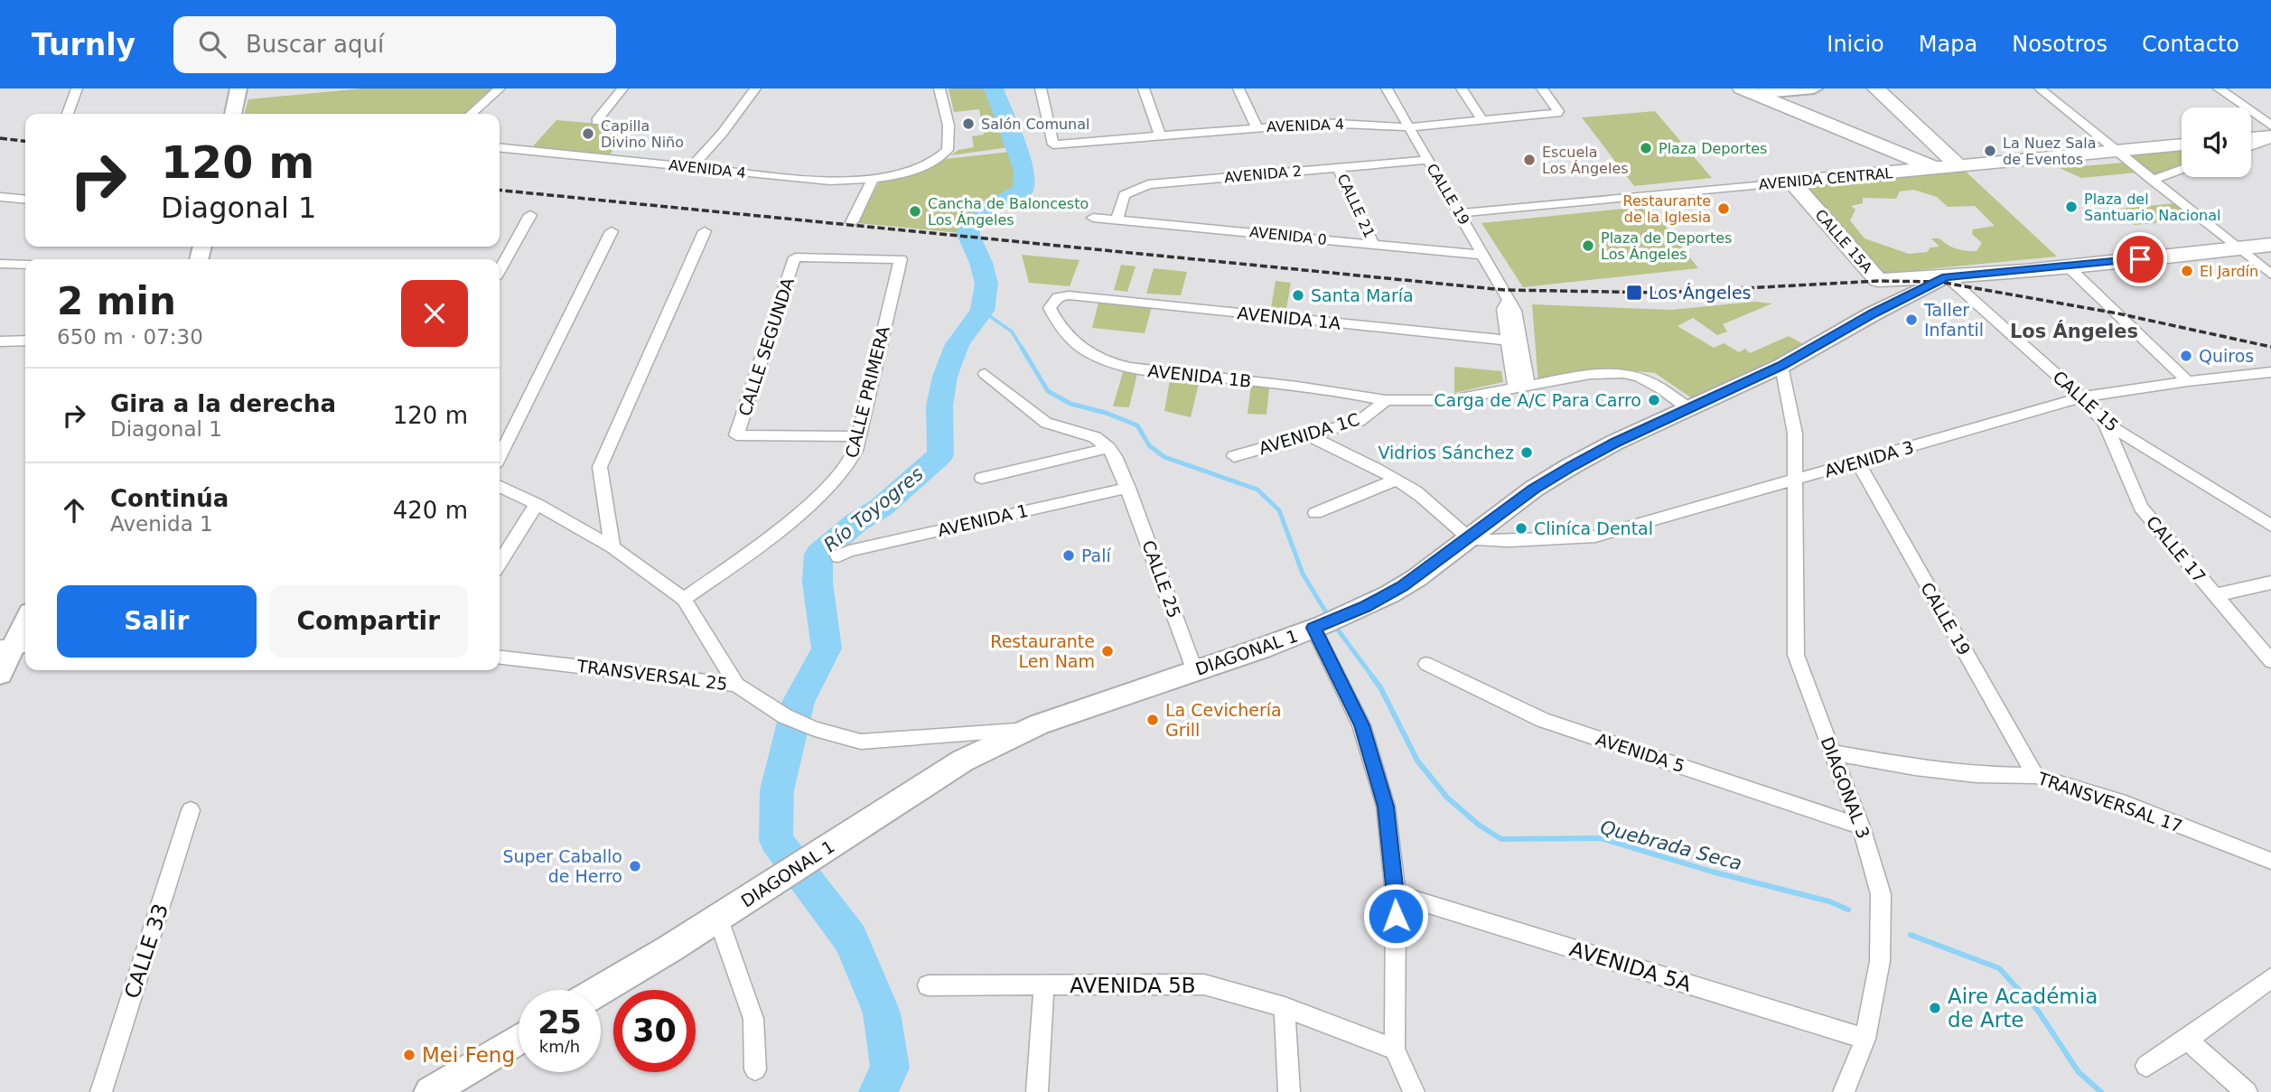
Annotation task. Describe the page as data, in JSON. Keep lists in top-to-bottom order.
{
  "streets": {
    "main road": ["AVENIDA CENTRAL", "CALLE 15A", "DIAGONAL 1"],
    "street": [
      "AVENIDA 4",
      "AVENIDA 2",
      "CALLE 19",
      "CALLE 21",
      "AVENIDA 0",
      "AVENIDA 1A",
      "CALLE SEGUNDA",
      "AVENIDA 1B",
      "CALLE PRIMERA",
      "CALLE 15",
      "AVENIDA 1C",
      "AVENIDA 3",
      "AVENIDA 1",
      "CALLE 17",
      "CALLE 25",
      "TRANSVERSAL 25",
      "AVENIDA 5",
      "DIAGONAL 3",
      "TRANSVERSAL 17",
      "CALLE 33",
      "AVENIDA 5A",
      "AVENIDA 5B"
    ]
  },
  "crossings": [
    ["AVENIDA 4", "CALLE 19"],
    ["AVENIDA 2", "CALLE 19"],
    ["AVENIDA 2", "CALLE 21"],
    ["AVENIDA 2", "AVENIDA 0"],
    ["AVENIDA CENTRAL", "CALLE 19"],
    ["AVENIDA CENTRAL", "CALLE 15A"],
    ["CALLE 19", "AVENIDA 0"],
    ["CALLE 19", "AVENIDA 1A"],
    ["CALLE 19", "AVENIDA 3"],
    ["CALLE 19", "TRANSVERSAL 17"],
    ["CALLE 21", "AVENIDA 0"],
    ["CALLE 15A", "DIAGONAL 1"],
    ["AVENIDA 1A", "AVENIDA 1B"],
    ["CALLE SEGUNDA", "CALLE PRIMERA"],
    ["AVENIDA 1B", "AVENIDA 1C"],
    ["CALLE 15", "AVENIDA 3"],
    ["CALLE 15", "CALLE 17"],
    ["CALLE 15", "DIAGONAL 1"],
    ["AVENIDA 3", "DIAGONAL 1"],
    ["AVENIDA 3", "DIAGONAL 3"],
    ["AVENIDA 1", "CALLE 25"],
    ["CALLE 25", "DIAGONAL 1"],
    ["DIAGONAL 1", "TRANSVERSAL 25"],
    ["AVENIDA 5", "DIAGONAL 3"],
    ["DIAGONAL 3", "TRANSVERSAL 17"],
    ["DIAGONAL 3", "AVENIDA 5A"]
  ],
  "districts": ["Los Ángeles"],
  "water": ["Río Toyogres", "Quebrada Seca"],
  "places": {
    "other": [
      "Salón Comunal",
      "Capilla Divino Niño",
      "Plaza Deportes",
      "La Nuez Sala de Eventos",
      "Escuela Los Ángeles",
      "Plaza del Santuario Nacional",
      "Restaurante de la Iglesia",
      "Cancha de Baloncesto Los Ángeles",
      "Plaza de Deportes Los Ángeles",
      "El Jardín",
      "Santa María",
      "Taller Infantil",
      "Quiros",
      "Carga de A/C Para Carro",
      "Vidrios Sánchez",
      "Cliníca Dental",
      "Palí",
      "Restaurante Len Nam",
      "La Cevichería Grill",
      "Super Caballo de Herro",
      "Aire Académia de Arte",
      "Mei Feng"
    ],
    "transit": ["Los Ángeles"]
  },
  "page": {
    "header": "Turnly",
    "search": "Buscar aquí",
    "nav": [
      "Inicio",
      "Mapa",
      "Nosotros",
      "Contacto"
    ],
    "turn": ["120 m", "Diagonal 1"],
    "heading": ["2 min", "650 m · 07:30"],
    "list": [
      {
        "name": "Gira a la derecha",
        "note": "Diagonal 1",
        "value": "120 m"
      },
      {
        "name": "Continúa",
        "note": "Avenida 1",
        "value": "420 m"
      }
    ],
    "buttons": ["Salir", "Compartir"],
    "speed": "25 km/h",
    "limit": "30"
  }
}
